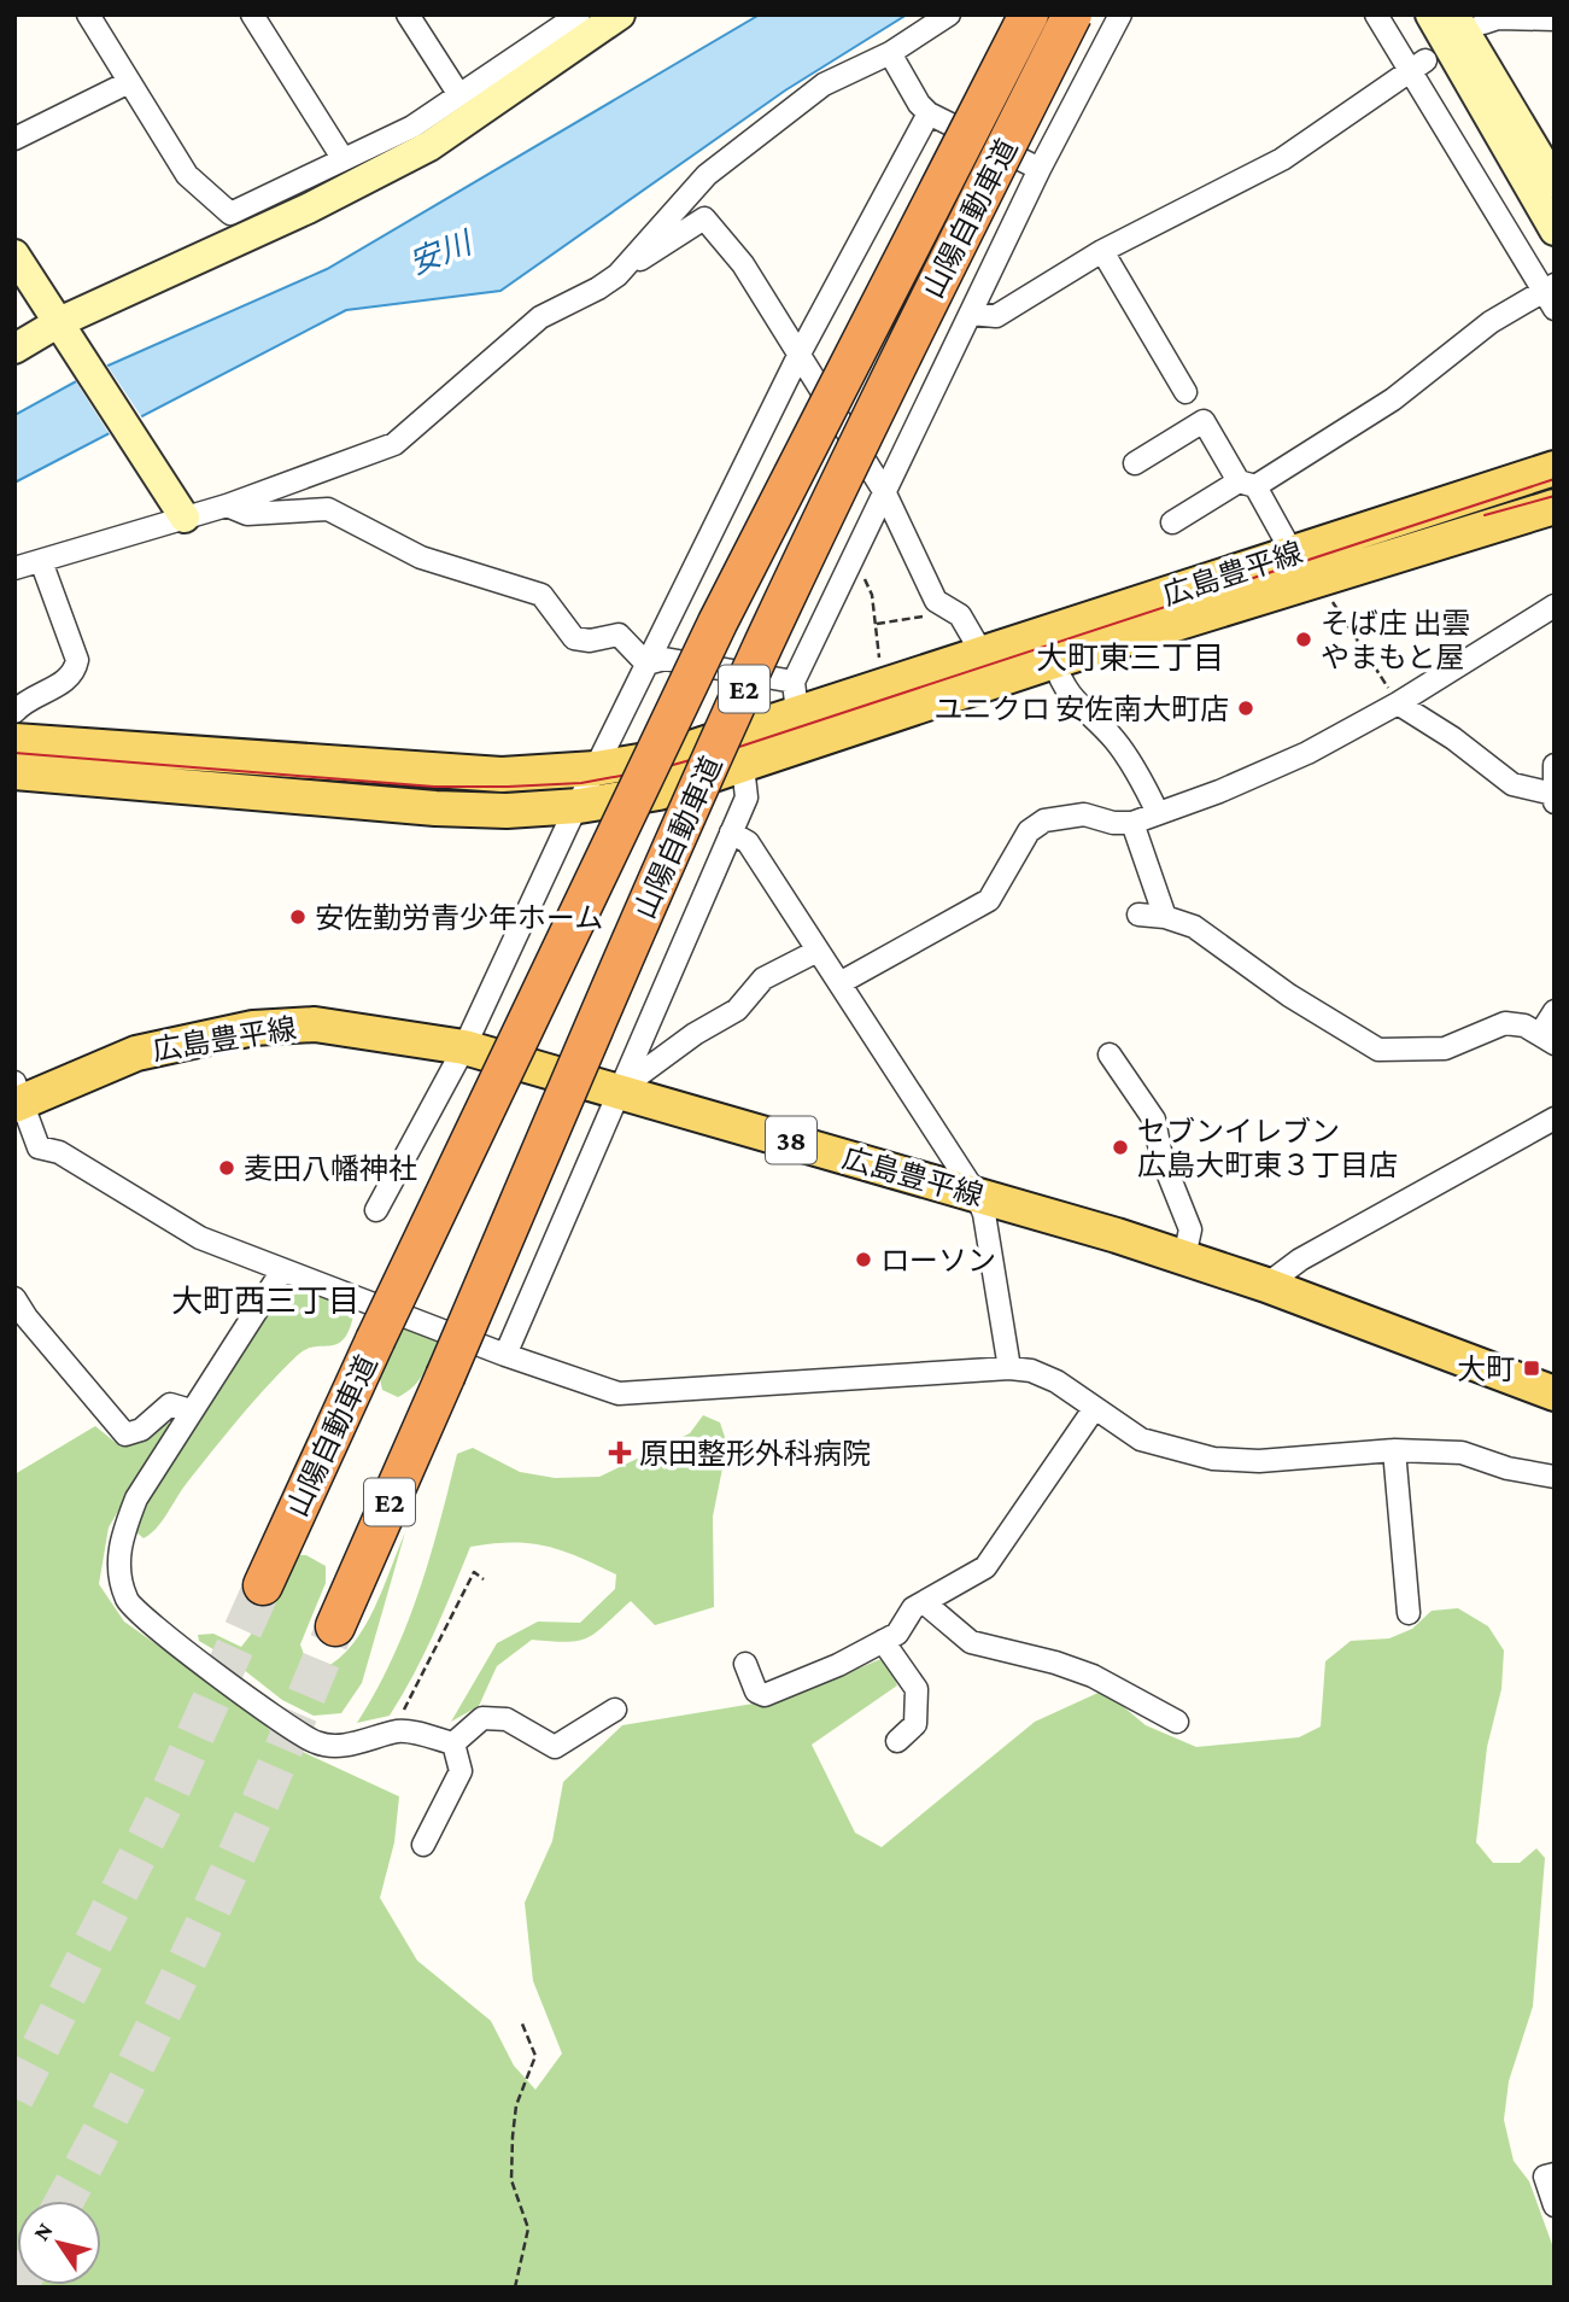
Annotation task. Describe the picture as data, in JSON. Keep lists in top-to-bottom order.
{
  "streets": {
    "highway": ["山陽自動車道", "E2"],
    "main road": ["広島豊平線", "38"]
  },
  "districts": ["大町東三丁目", "大町西三丁目"],
  "water": ["安川"],
  "places": {
    "other": [
      "そば庄 出雲 やまもと屋",
      "ユニクロ 安佐南大町店",
      "安佐勤労青少年ホーム",
      "セブンイレブン 広島大町東３丁目店",
      "麦田八幡神社",
      "ローソン"
    ],
    "transit": ["大町"],
    "health": ["原田整形外科病院"]
  },
  "north": "top left"
}
